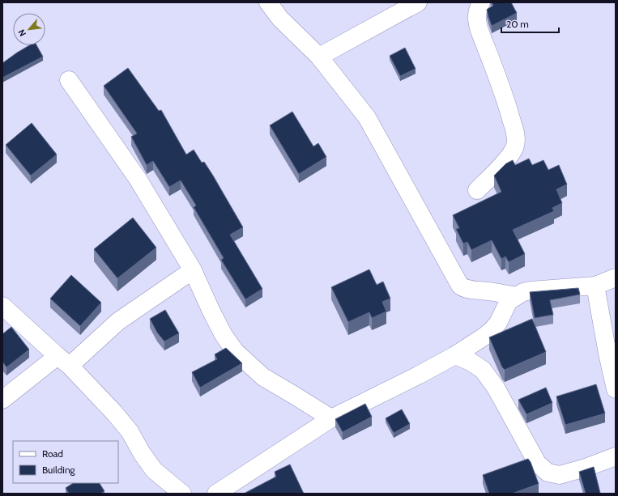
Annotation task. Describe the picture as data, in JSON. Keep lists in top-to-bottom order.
{
  "legend": ["Road", "Building"],
  "scale_bar": "20 m",
  "north": "bottom left"
}
